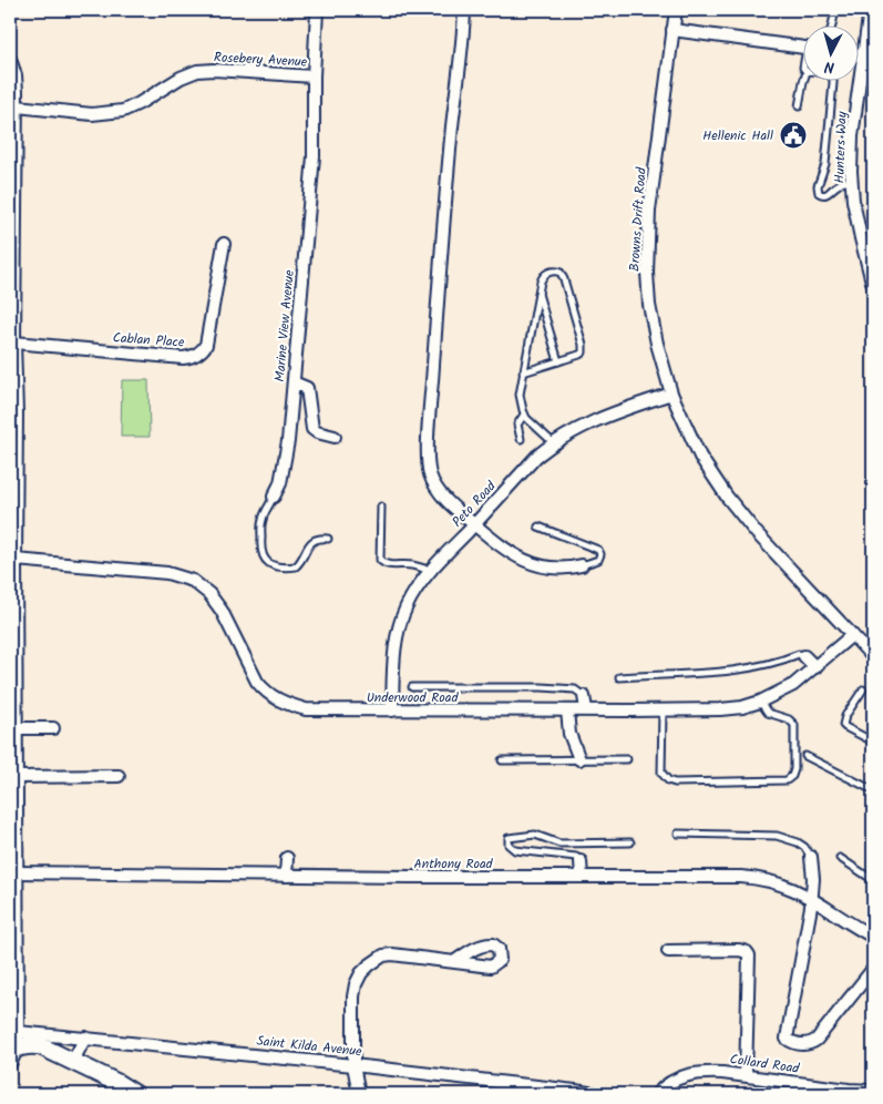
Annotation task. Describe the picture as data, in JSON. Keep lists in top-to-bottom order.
{
  "streets": {
    "street": [
      "Rosebery Avenue",
      "Hunters Way",
      "Browns Drift Road",
      "Marine View Avenue",
      "Cablan Place",
      "Peto Road",
      "Underwood Road",
      "Anthony Road",
      "Saint Kilda Avenue",
      "Collard Road"
    ]
  },
  "crossings": [
    ["Rosebery Avenue", "Marine View Avenue"],
    ["Browns Drift Road", "Peto Road"],
    ["Browns Drift Road", "Underwood Road"],
    ["Peto Road", "Underwood Road"]
  ],
  "places": {
    "public building": ["Hellenic Hall"]
  },
  "north": "bottom"
}
